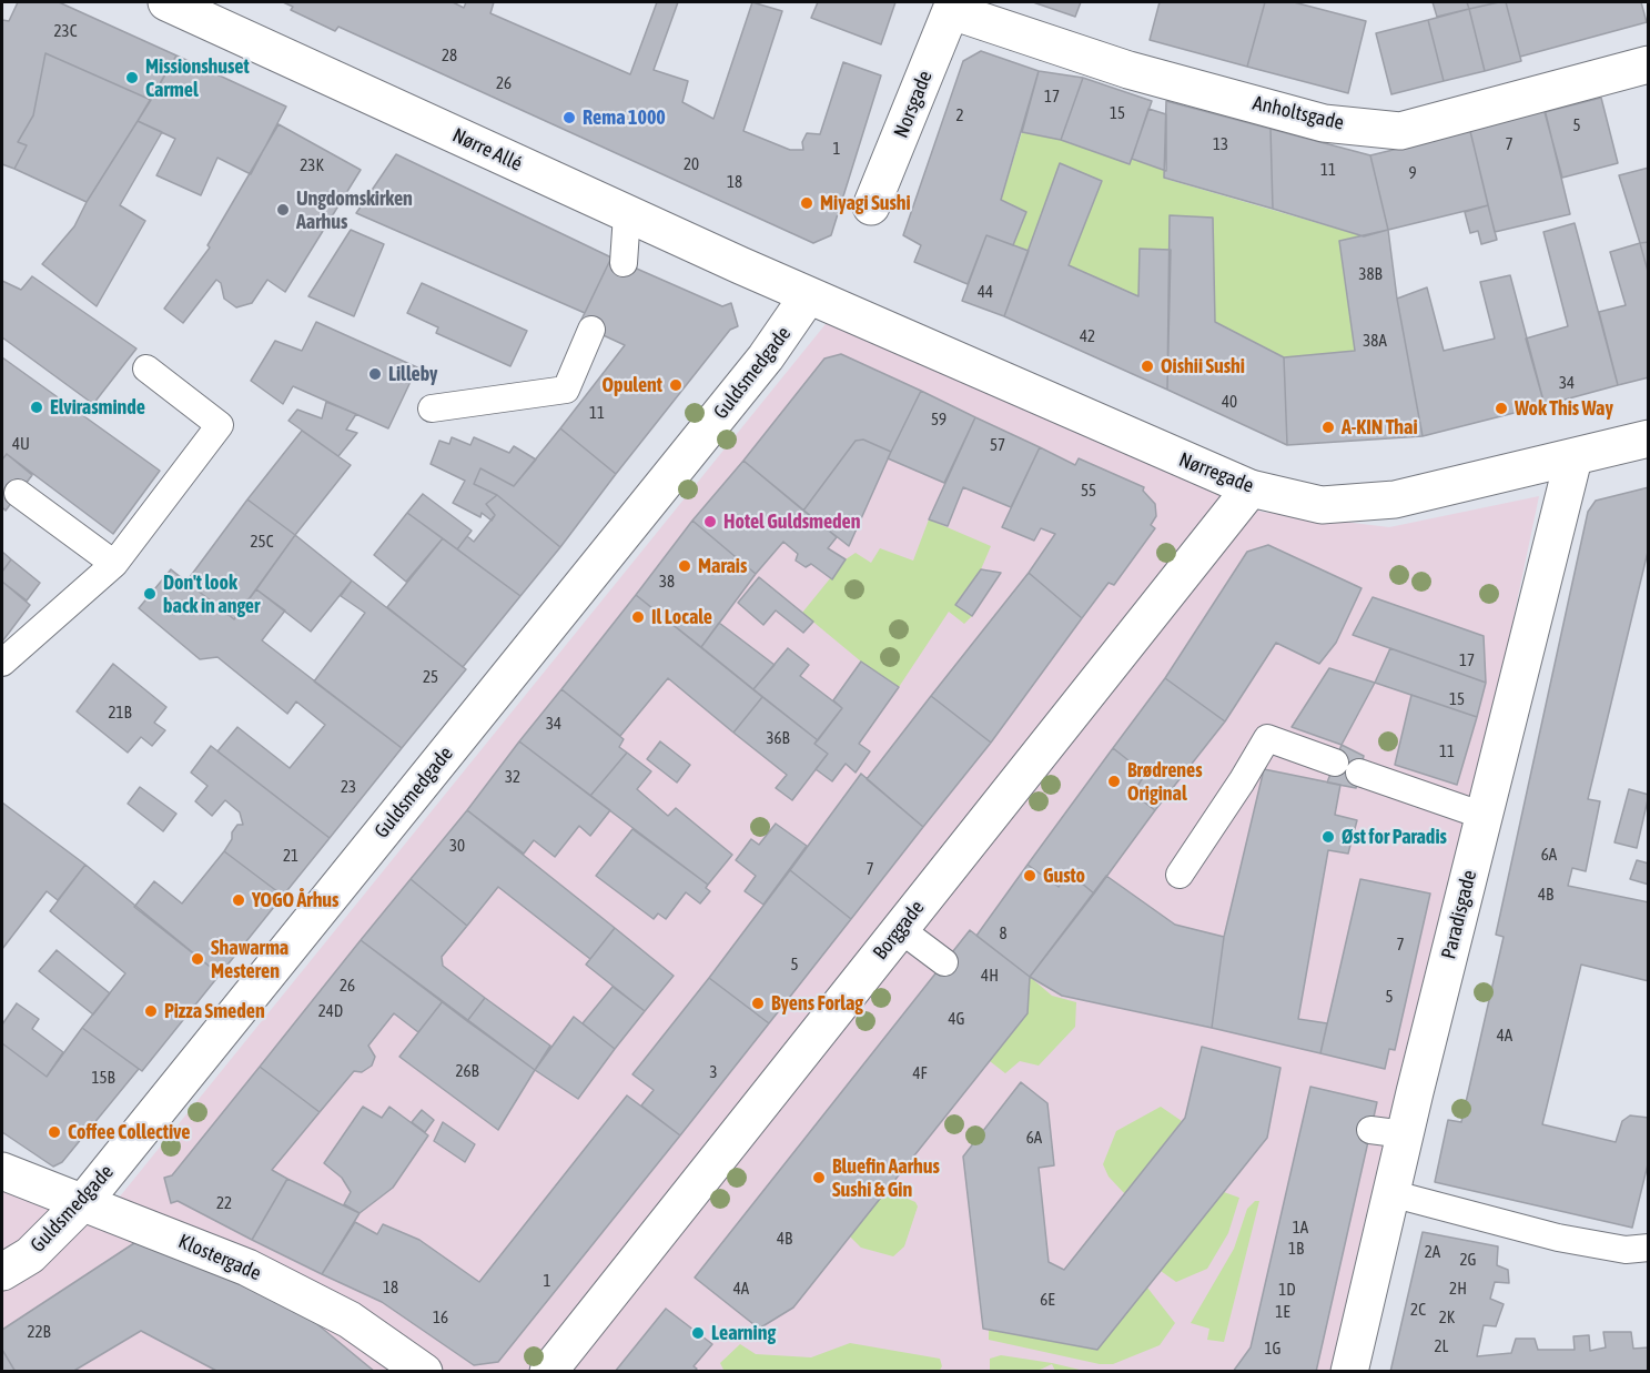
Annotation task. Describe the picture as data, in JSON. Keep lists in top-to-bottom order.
{
  "streets": {
    "street": [
      "Norsgade",
      "Anholtsgade",
      "Nørre Allé",
      "Guldsmedgade",
      "Nørregade",
      "Paradisgade",
      "Borggade",
      "Klostergade"
    ]
  },
  "crossings": [
    ["Norsgade", "Anholtsgade"],
    ["Nørre Allé", "Guldsmedgade"],
    ["Nørre Allé", "Nørregade"],
    ["Guldsmedgade", "Nørregade"],
    ["Guldsmedgade", "Klostergade"],
    ["Nørregade", "Paradisgade"],
    ["Nørregade", "Borggade"]
  ],
  "places": [
    "Missionshuset Carmel",
    "Rema 1000",
    "Miyagi Sushi",
    "Ungdomskirken Aarhus",
    "Oishii Sushi",
    "Lilleby",
    "Opulent",
    "Elvirasminde",
    "Wok This Way",
    "A-KIN Thai",
    "Hotel Guldsmeden",
    "Marais",
    "Don't look back in anger",
    "Il Locale",
    "Brødrenes Original",
    "Øst for Paradis",
    "Gusto",
    "YOGO Århus",
    "Shawarma Mesteren",
    "Byens Forlag",
    "Pizza Smeden",
    "Coffee Collective",
    "Bluefin Aarhus Sushi & Gin",
    "Learning"
  ],
  "house_numbers": [
    "23C",
    "28",
    "26",
    "17",
    "15",
    "2",
    "5",
    "13",
    "7",
    "1",
    "20",
    "23K",
    "11",
    "9",
    "18",
    "38B",
    "44",
    "42",
    "38A",
    "34",
    "40",
    "11",
    "59",
    "4U",
    "57",
    "55",
    "25C",
    "38",
    "17",
    "25",
    "15",
    "21B",
    "34",
    "36B",
    "11",
    "32",
    "23",
    "30",
    "6A",
    "21",
    "7",
    "4B",
    "8",
    "7",
    "5",
    "4H",
    "26",
    "5",
    "24D",
    "4G",
    "4A",
    "26B",
    "3",
    "4F",
    "15B",
    "6A",
    "22",
    "1A",
    "4B",
    "1B",
    "2A",
    "2G",
    "1",
    "18",
    "4A",
    "2H",
    "1D",
    "6E",
    "2C",
    "1E",
    "16",
    "2K",
    "22B",
    "2L",
    "1G"
  ]
}
